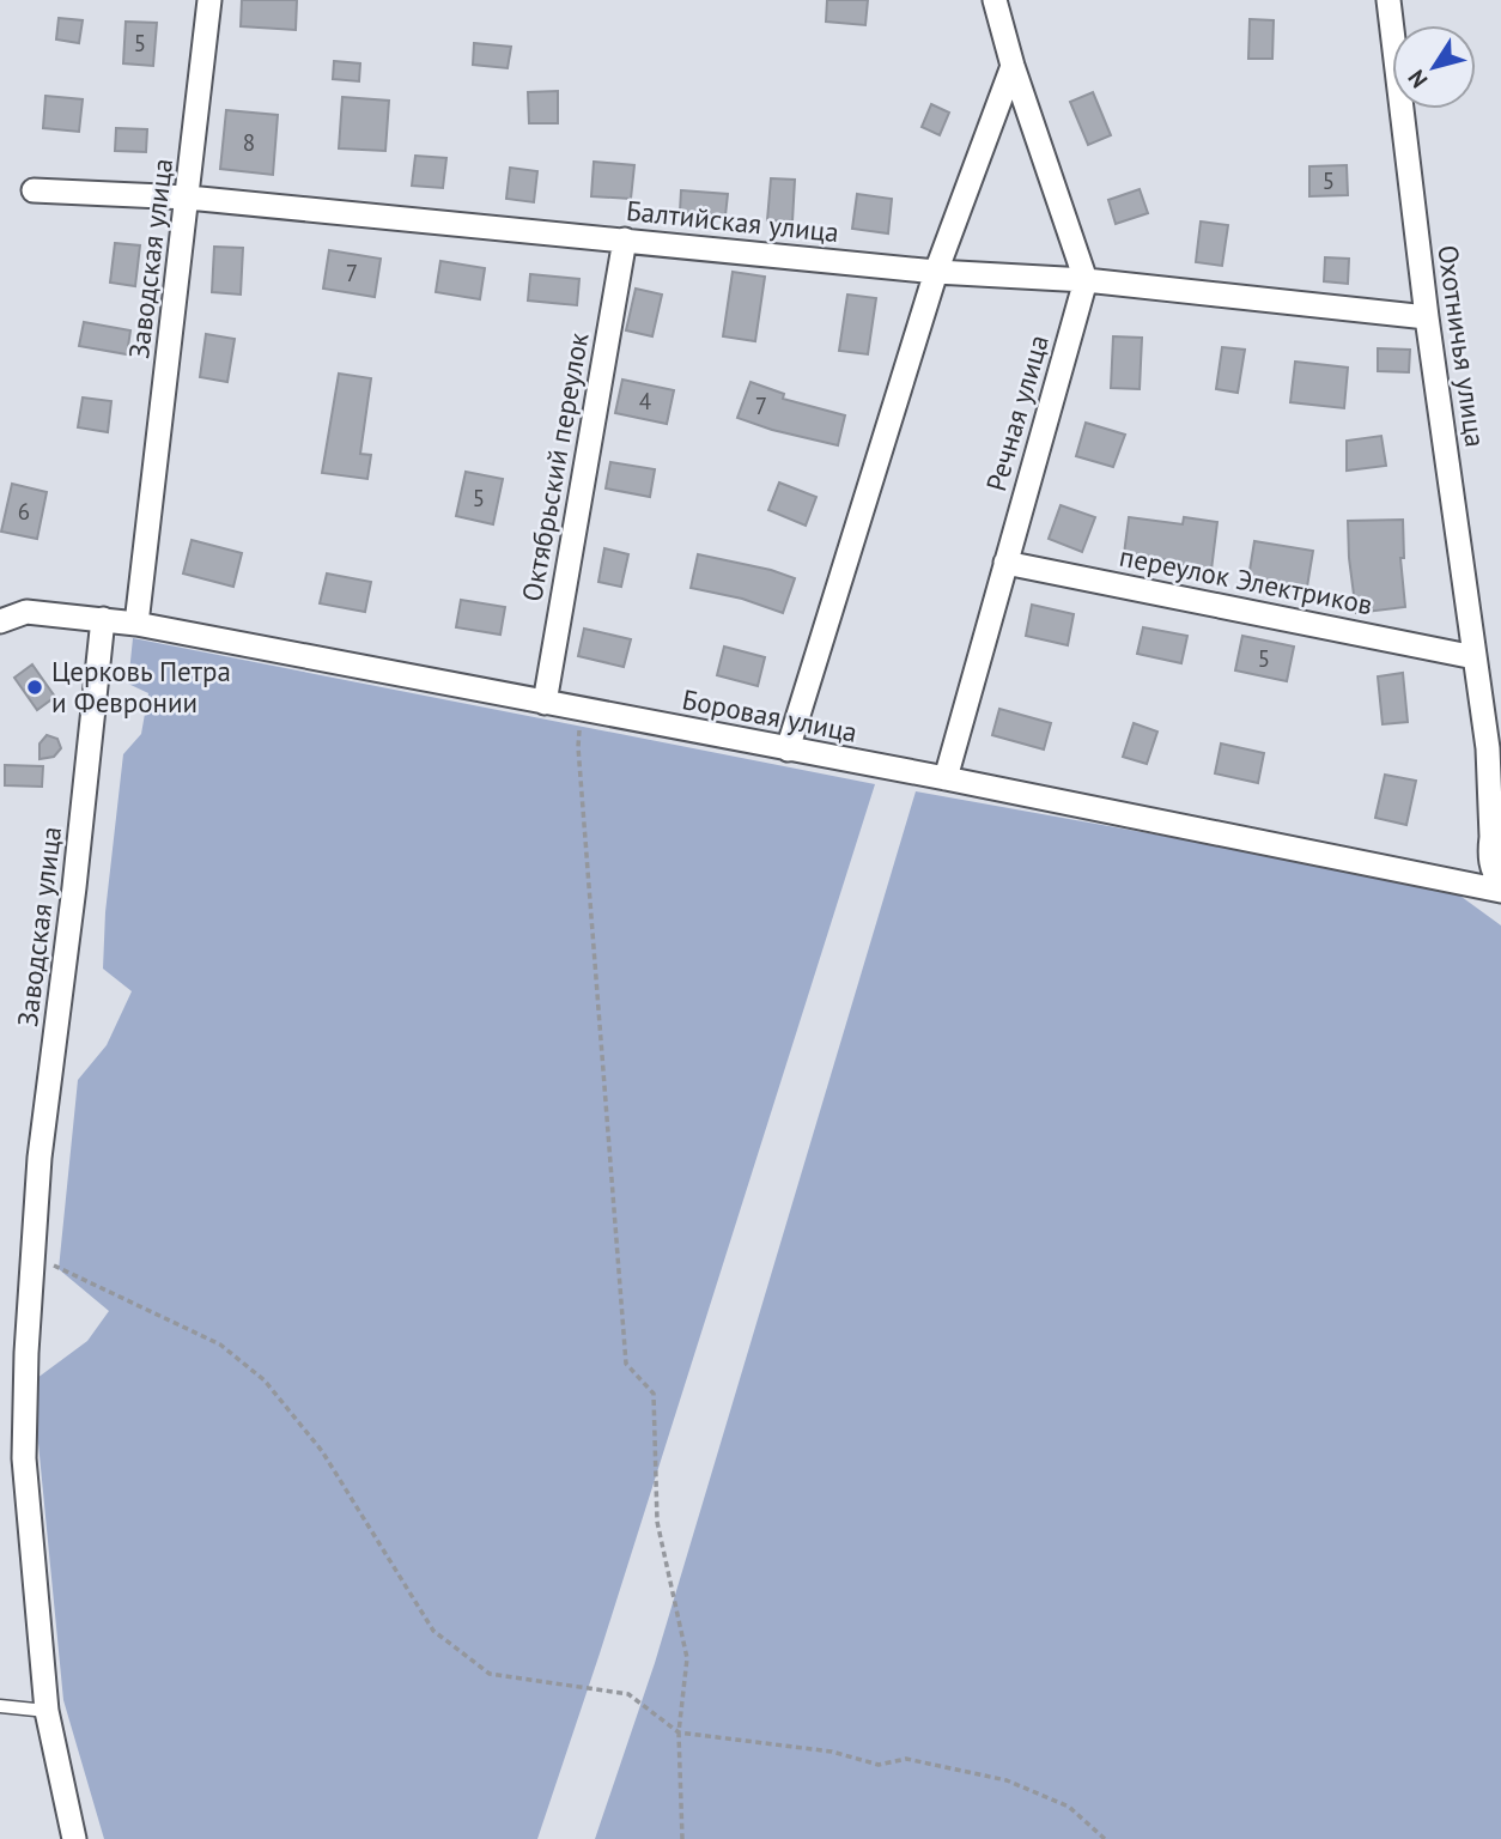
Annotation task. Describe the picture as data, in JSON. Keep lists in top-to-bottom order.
{
  "streets": {
    "street": [
      "Балтийская улица",
      "Заводская улица",
      "Охотничья улица",
      "Речная улица",
      "Октябрьский переулок",
      "переулок Электриков",
      "Боровая улица"
    ]
  },
  "crossings": [
    ["Балтийская улица", "Заводская улица"],
    ["Балтийская улица", "Охотничья улица"],
    ["Балтийская улица", "Речная улица"],
    ["Балтийская улица", "Октябрьский переулок"],
    ["Заводская улица", "Боровая улица"],
    ["Охотничья улица", "переулок Электриков"],
    ["Речная улица", "переулок Электриков"],
    ["Речная улица", "Боровая улица"],
    ["Октябрьский переулок", "Боровая улица"]
  ],
  "places": ["Церковь Петра и Февронии"],
  "house_numbers": [
    "5",
    "8",
    "5",
    "7",
    "4",
    "7",
    "5",
    "6",
    "5"
  ],
  "north": "bottom left"
}
